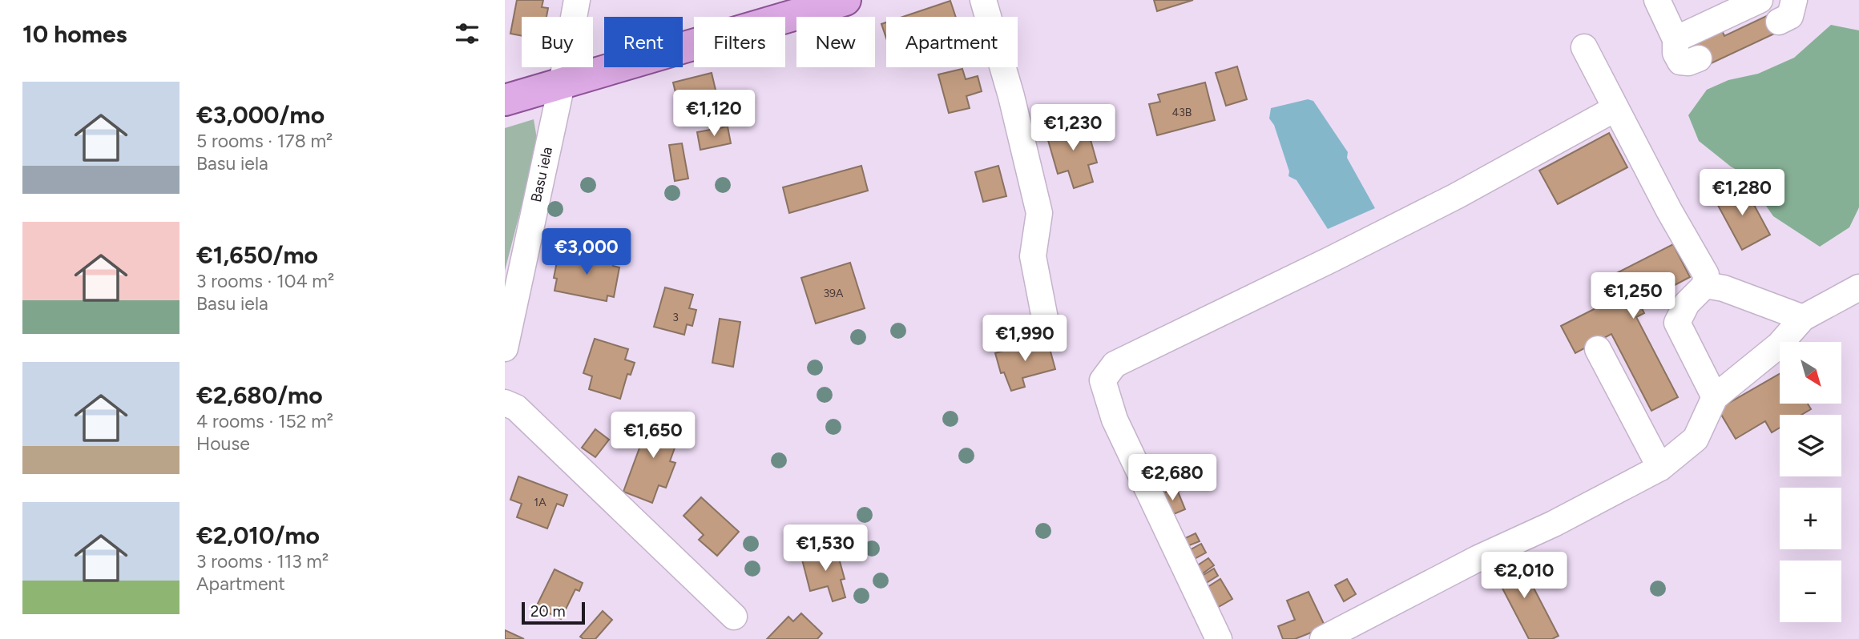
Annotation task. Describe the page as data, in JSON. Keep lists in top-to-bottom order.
{
  "streets": {
    "street": ["Basu iela"]
  },
  "house_numbers": [
    "43B",
    "39A",
    "3",
    "1A"
  ],
  "scale_bar": "20 m",
  "north": "bottom right",
  "page": {
    "heading": "10 homes",
    "chip": [
      "Buy",
      "Rent",
      "Filters",
      "New",
      "Apartment"
    ],
    "list": [
      {
        "name": "€3,000/mo",
        "note": "5 rooms · 178 m² · Basu iela"
      },
      {
        "name": "€1,650/mo",
        "note": "3 rooms · 104 m² · Basu iela"
      },
      {
        "name": "€2,680/mo",
        "note": "4 rooms · 152 m² · House"
      },
      {
        "name": "€2,010/mo",
        "note": "3 rooms · 113 m² · Apartment"
      }
    ],
    "price": [
      "€1,120",
      "€1,230",
      "€1,280",
      "€3,000",
      "€1,250",
      "€1,990",
      "€1,650",
      "€2,680",
      "€1,530",
      "€2,010"
    ],
    "map_buttons": ["+", "−"],
    "scale": "20 m"
  }
}
